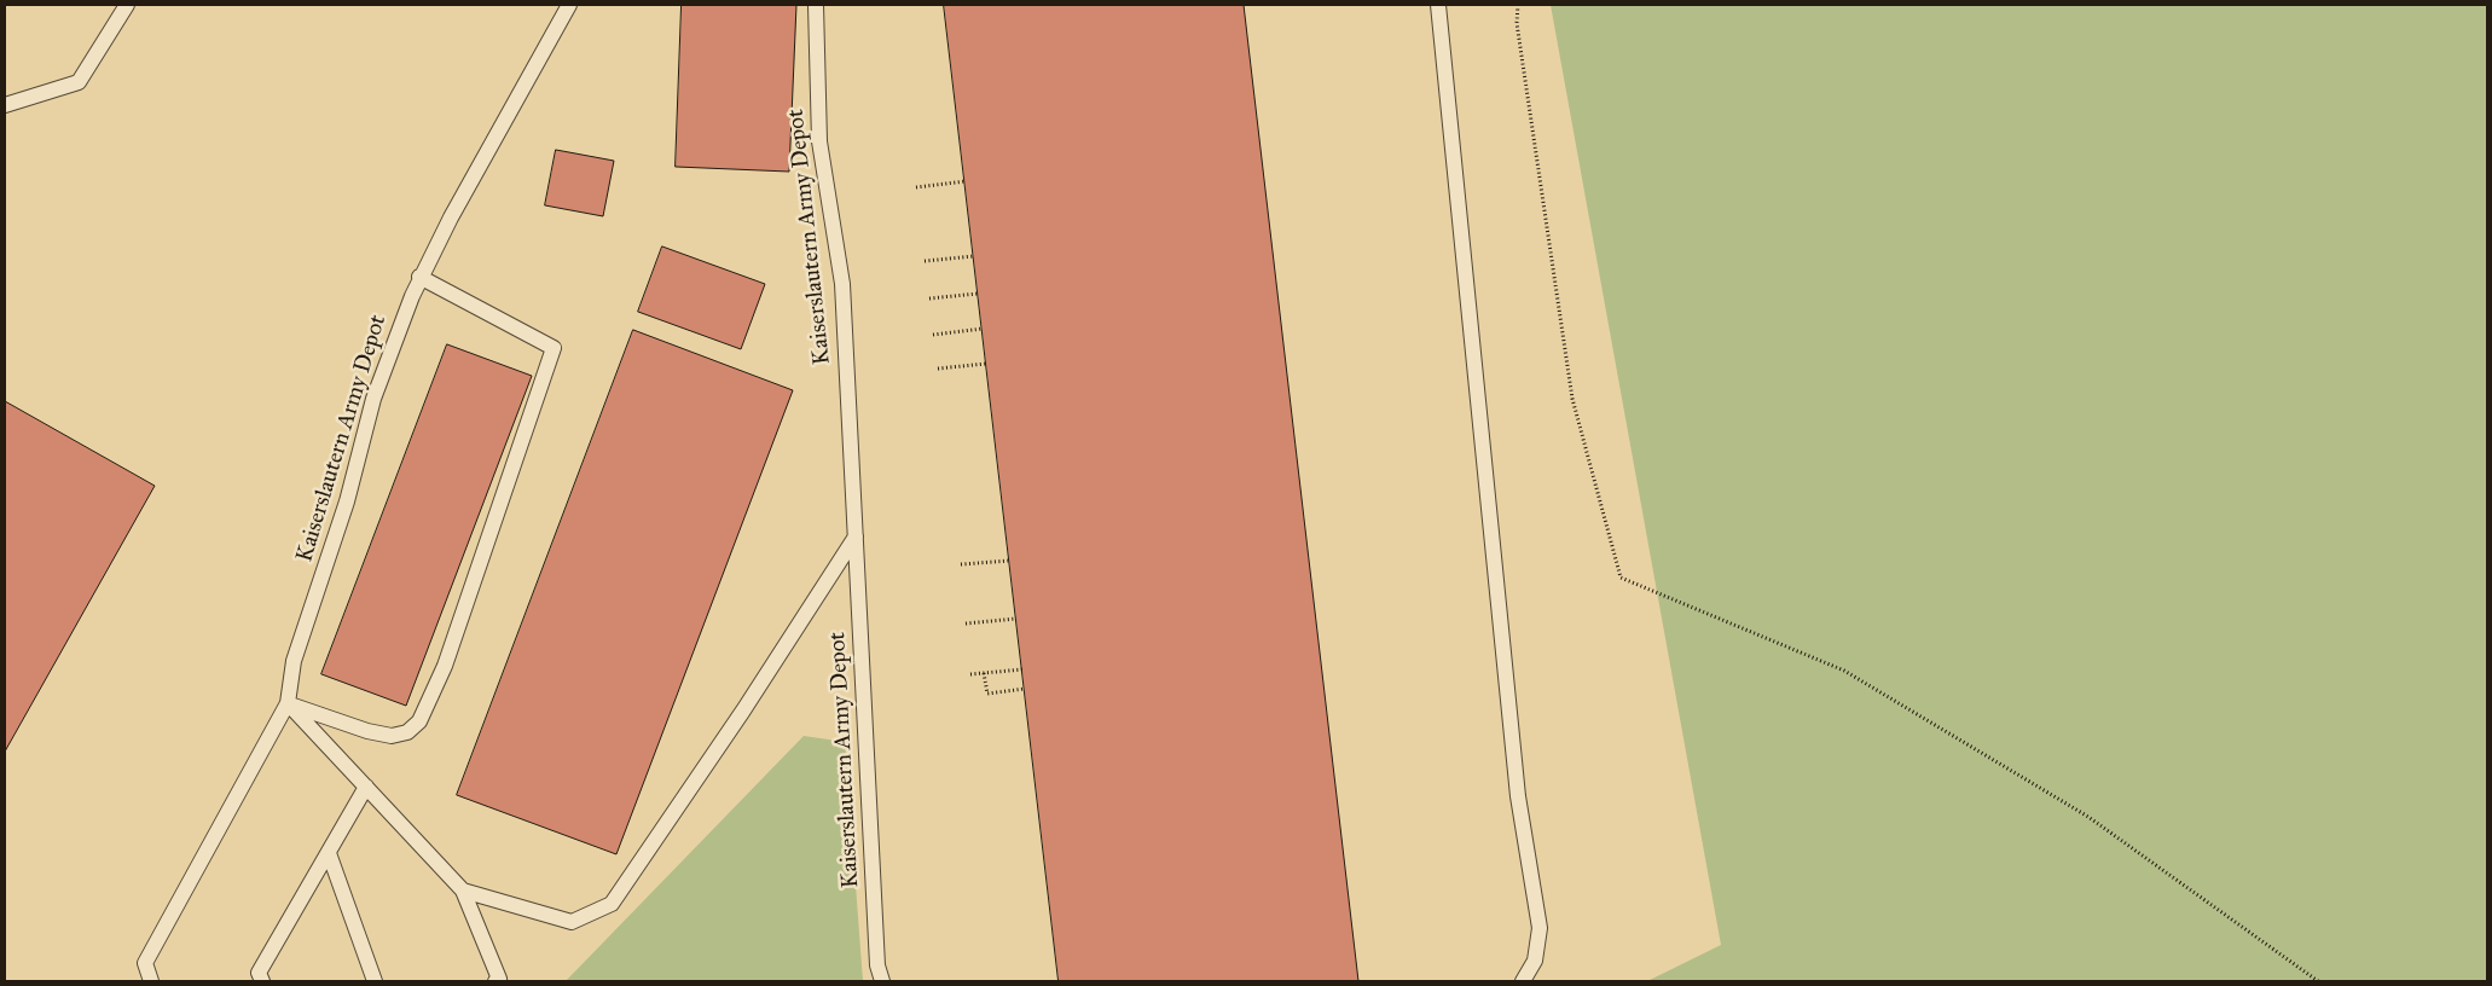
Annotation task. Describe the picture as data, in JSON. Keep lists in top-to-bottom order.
{
  "streets": {
    "lane": ["Kaiserslautern Army Depot"]
  }
}
